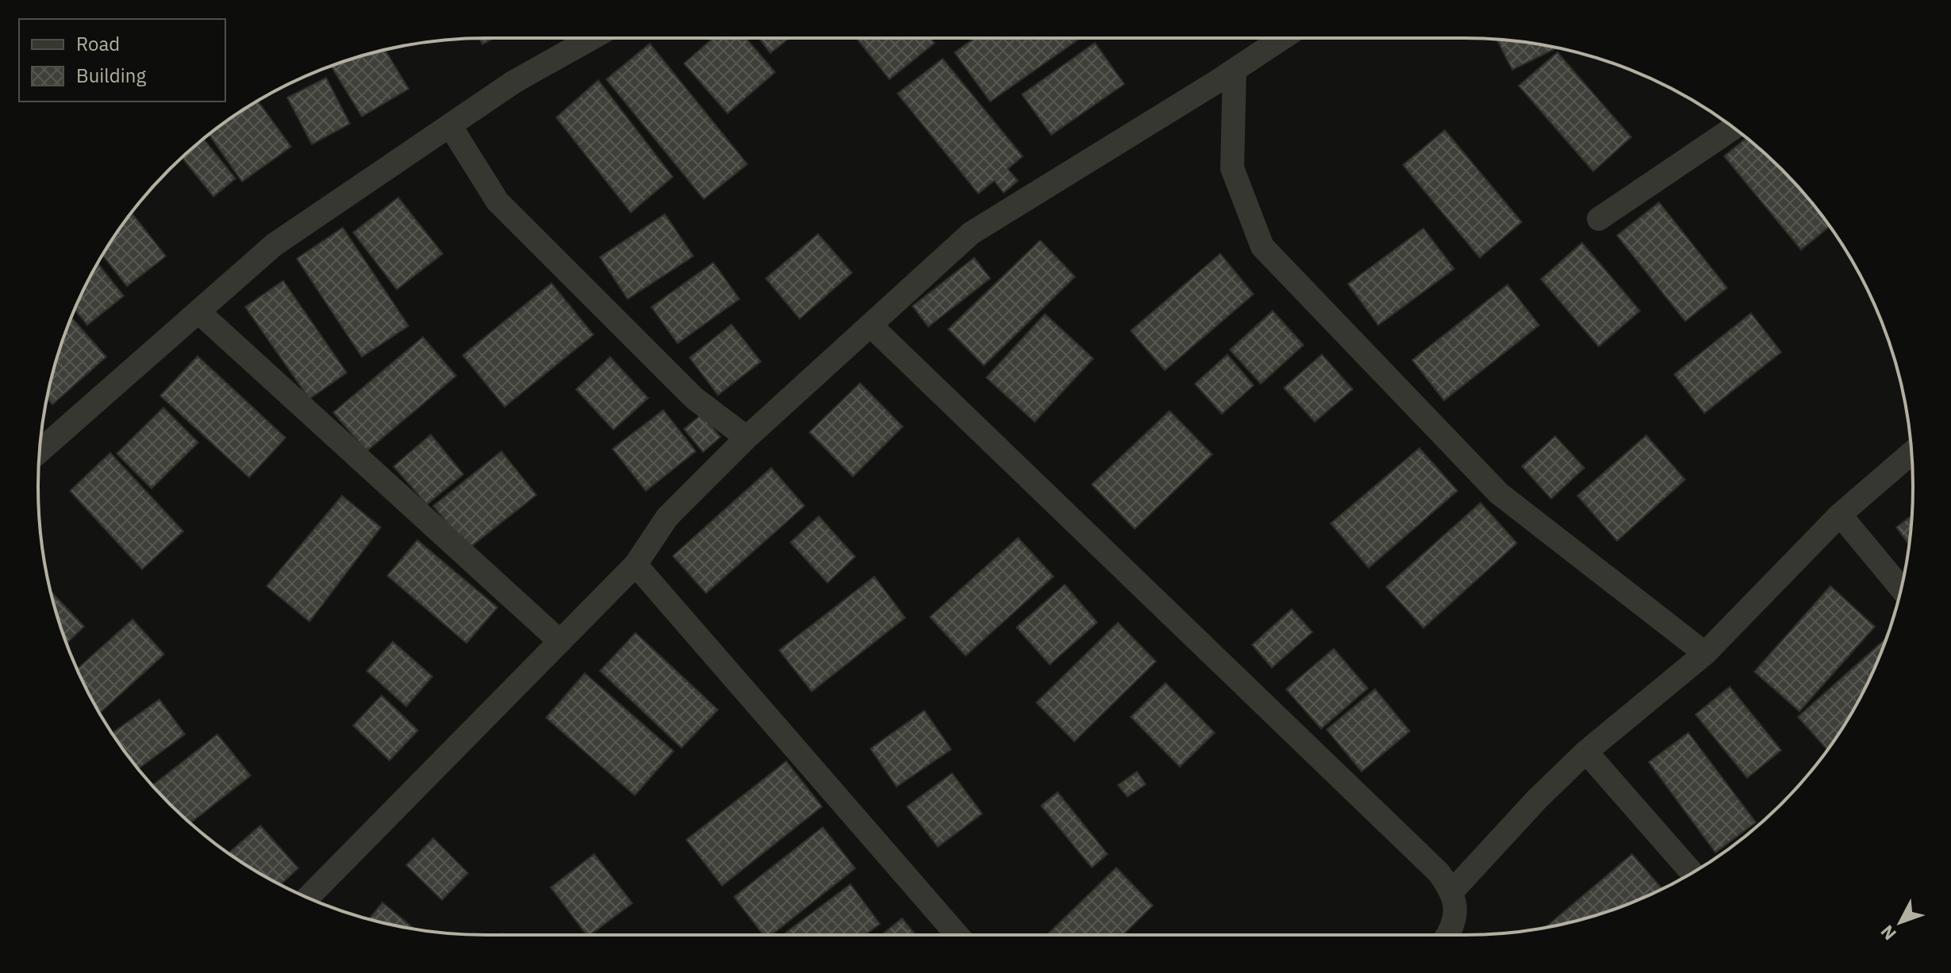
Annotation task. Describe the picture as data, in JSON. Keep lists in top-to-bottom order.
{
  "legend": ["Road", "Building"],
  "north": "bottom left"
}
